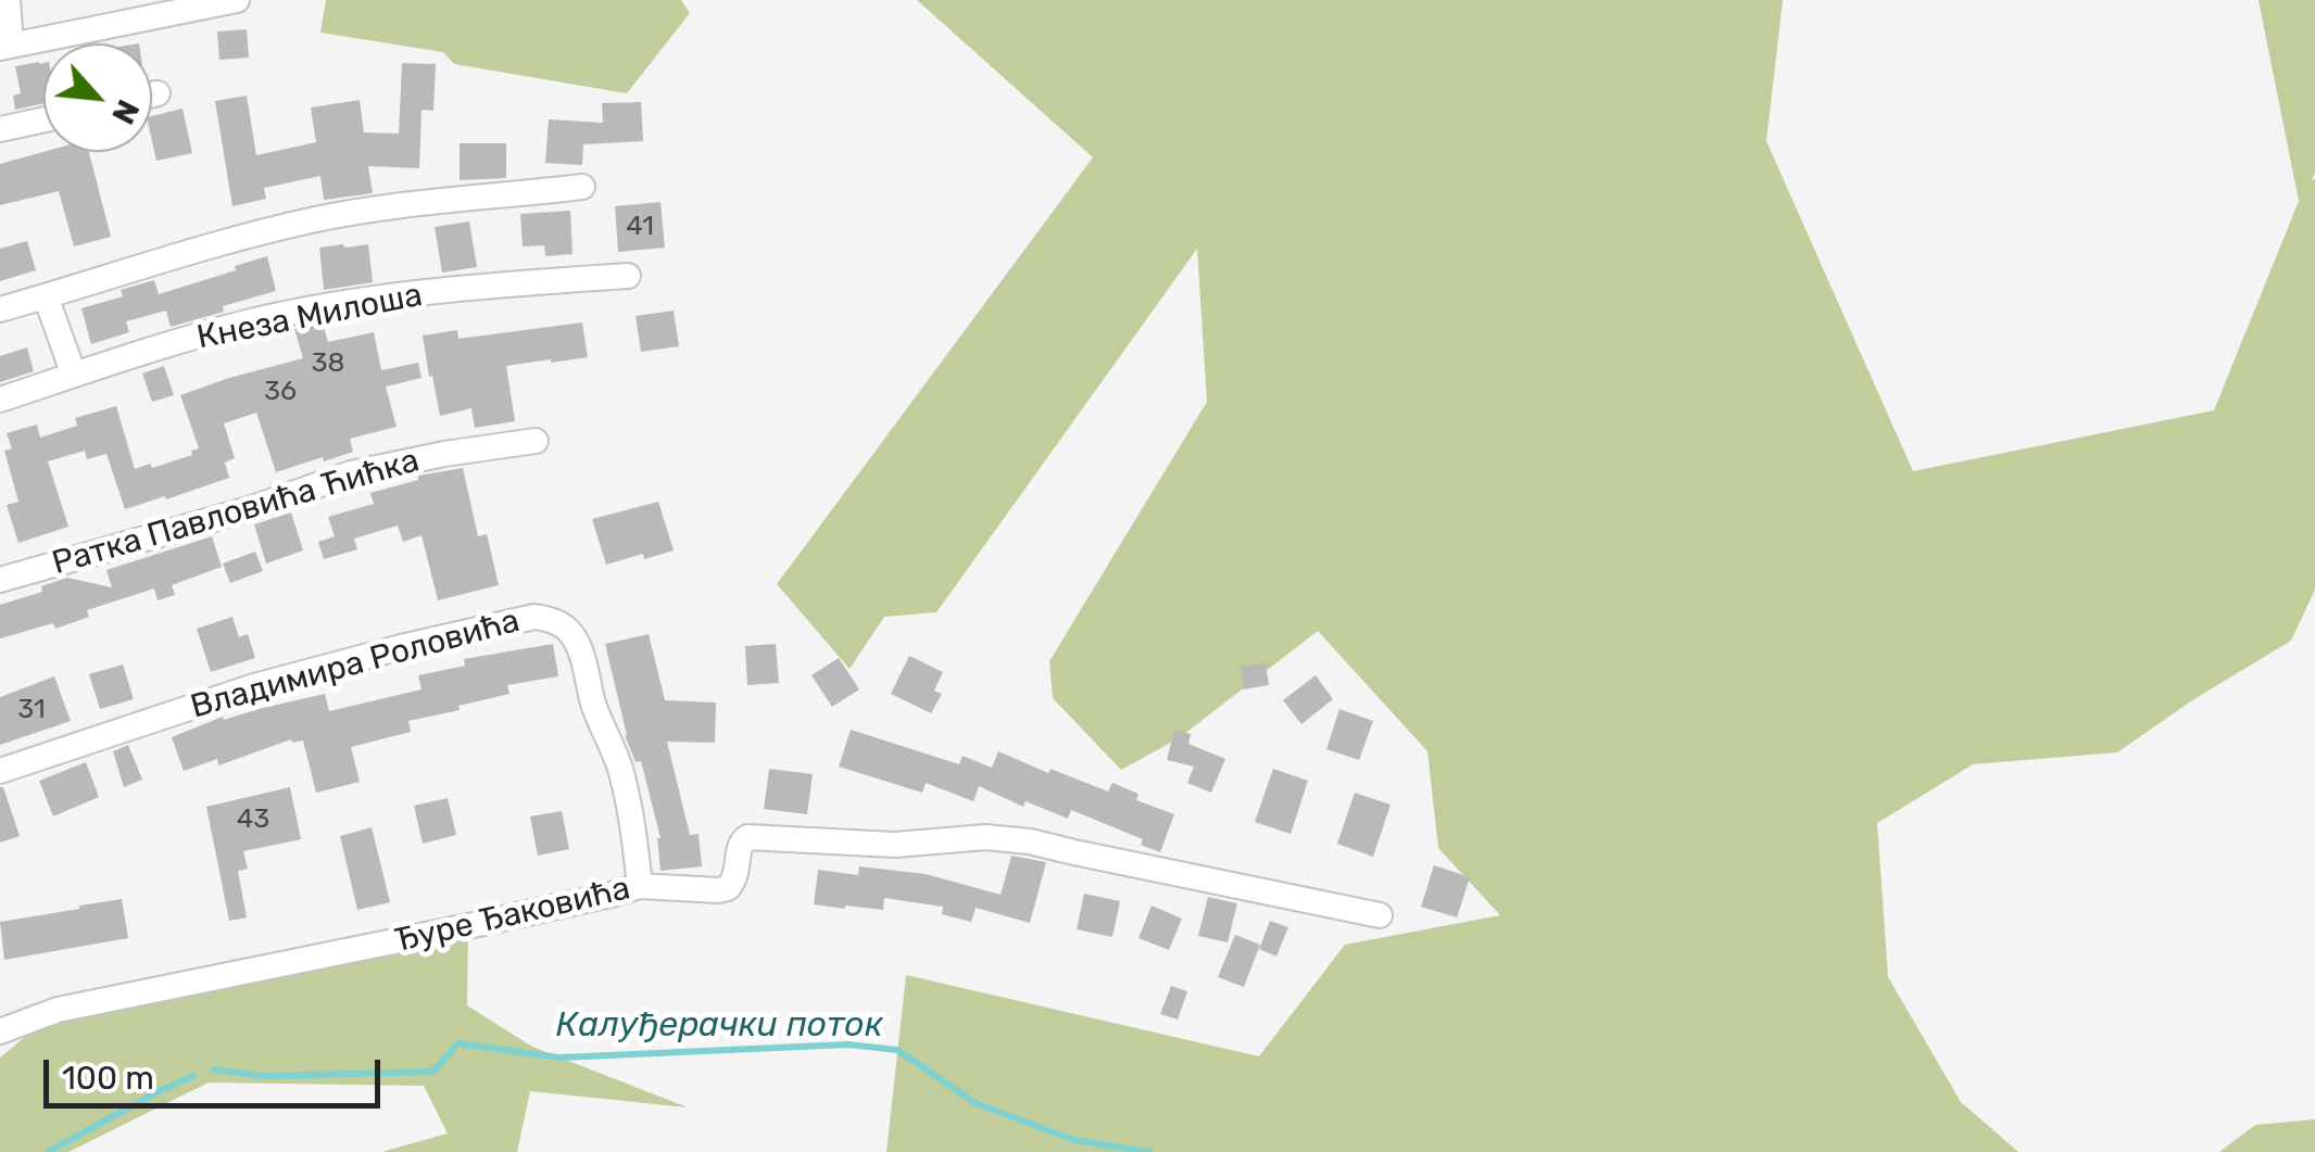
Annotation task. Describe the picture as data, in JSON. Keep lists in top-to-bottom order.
{
  "streets": {
    "street": [
      "Кнеза Милоша",
      "Ратка Павловића Ћићка",
      "Владимира Роловића",
      "Ђуре Ђаковића"
    ]
  },
  "crossings": [
    ["Владимира Роловића", "Ђуре Ђаковића"]
  ],
  "water": ["Калуђерачки поток"],
  "house_numbers": [
    "41",
    "38",
    "36",
    "31",
    "43"
  ],
  "scale_bar": "100 m",
  "north": "bottom right"
}
